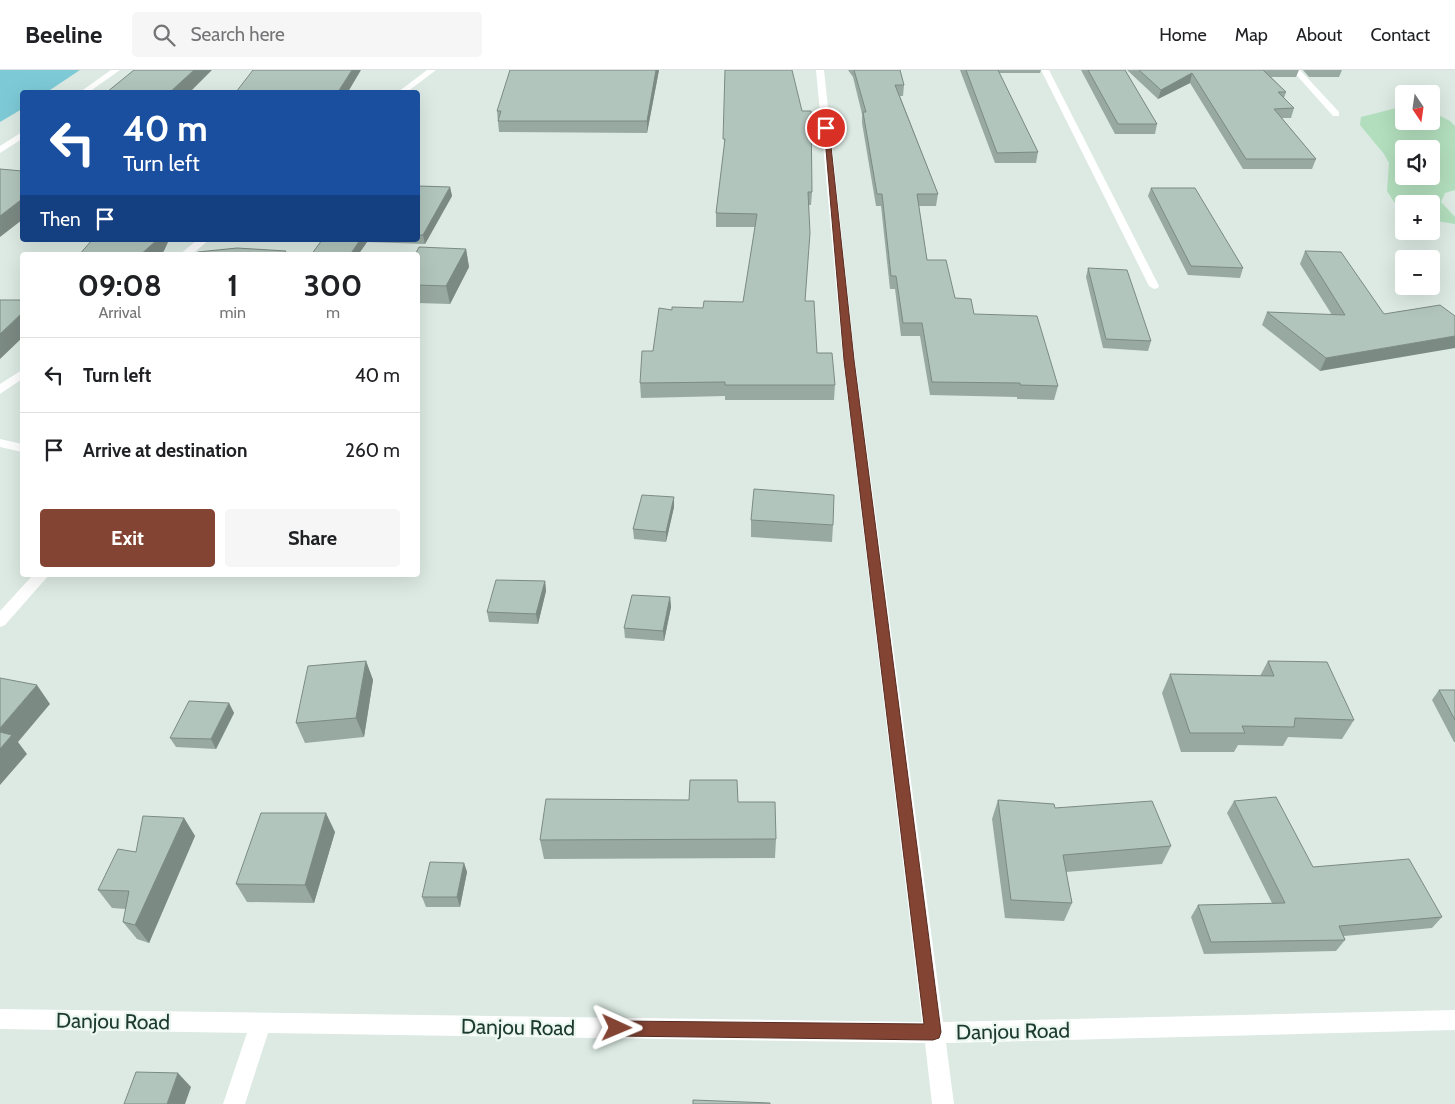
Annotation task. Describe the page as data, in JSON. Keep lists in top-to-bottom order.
{
  "streets": {
    "street": ["Danjou Road"]
  },
  "north": "bottom",
  "page": {
    "header": "Beeline",
    "search": "Search here",
    "nav": [
      "Home",
      "Map",
      "About",
      "Contact"
    ],
    "map_buttons": ["+", "−"],
    "turn": ["40 m", "Turn left"],
    "then": "Then",
    "eta": [
      "09:08",
      "Arrival",
      "1",
      "min",
      "300",
      "m"
    ],
    "list": [
      {
        "name": "Turn left",
        "value": "40 m"
      },
      {
        "name": "Arrive at destination",
        "value": "260 m"
      }
    ],
    "buttons": ["Exit", "Share"]
  }
}
